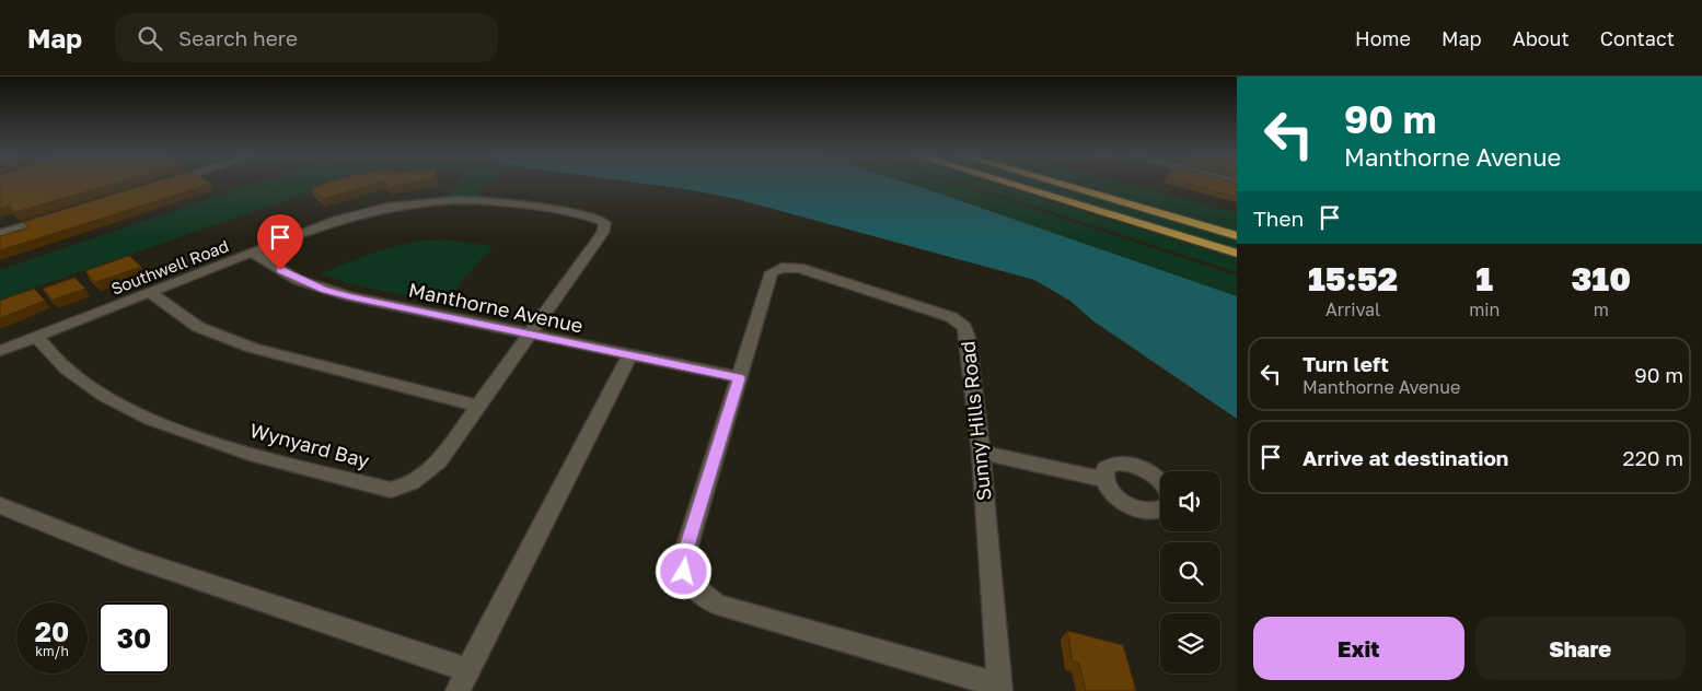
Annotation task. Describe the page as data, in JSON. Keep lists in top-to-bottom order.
{
  "streets": {
    "street": [
      "Southwell Road",
      "Manthorne Avenue",
      "Sunny Hills Road",
      "Wynyard Bay"
    ]
  },
  "crossings": [
    ["Southwell Road", "Manthorne Avenue"],
    ["Southwell Road", "Wynyard Bay"],
    ["Manthorne Avenue", "Sunny Hills Road"],
    ["Manthorne Avenue", "Wynyard Bay"]
  ],
  "page": {
    "header": "Map",
    "search": "Search here",
    "nav": [
      "Home",
      "Map",
      "About",
      "Contact"
    ],
    "turn": ["90 m", "Manthorne Avenue"],
    "then": "Then",
    "eta": [
      "15:52",
      "Arrival",
      "1",
      "min",
      "310",
      "m"
    ],
    "list": [
      {
        "name": "Turn left",
        "note": "Manthorne Avenue",
        "value": "90 m"
      },
      {
        "name": "Arrive at destination",
        "value": "220 m"
      }
    ],
    "speed": "20 km/h",
    "limit": "30",
    "buttons": ["Exit", "Share"]
  }
}
